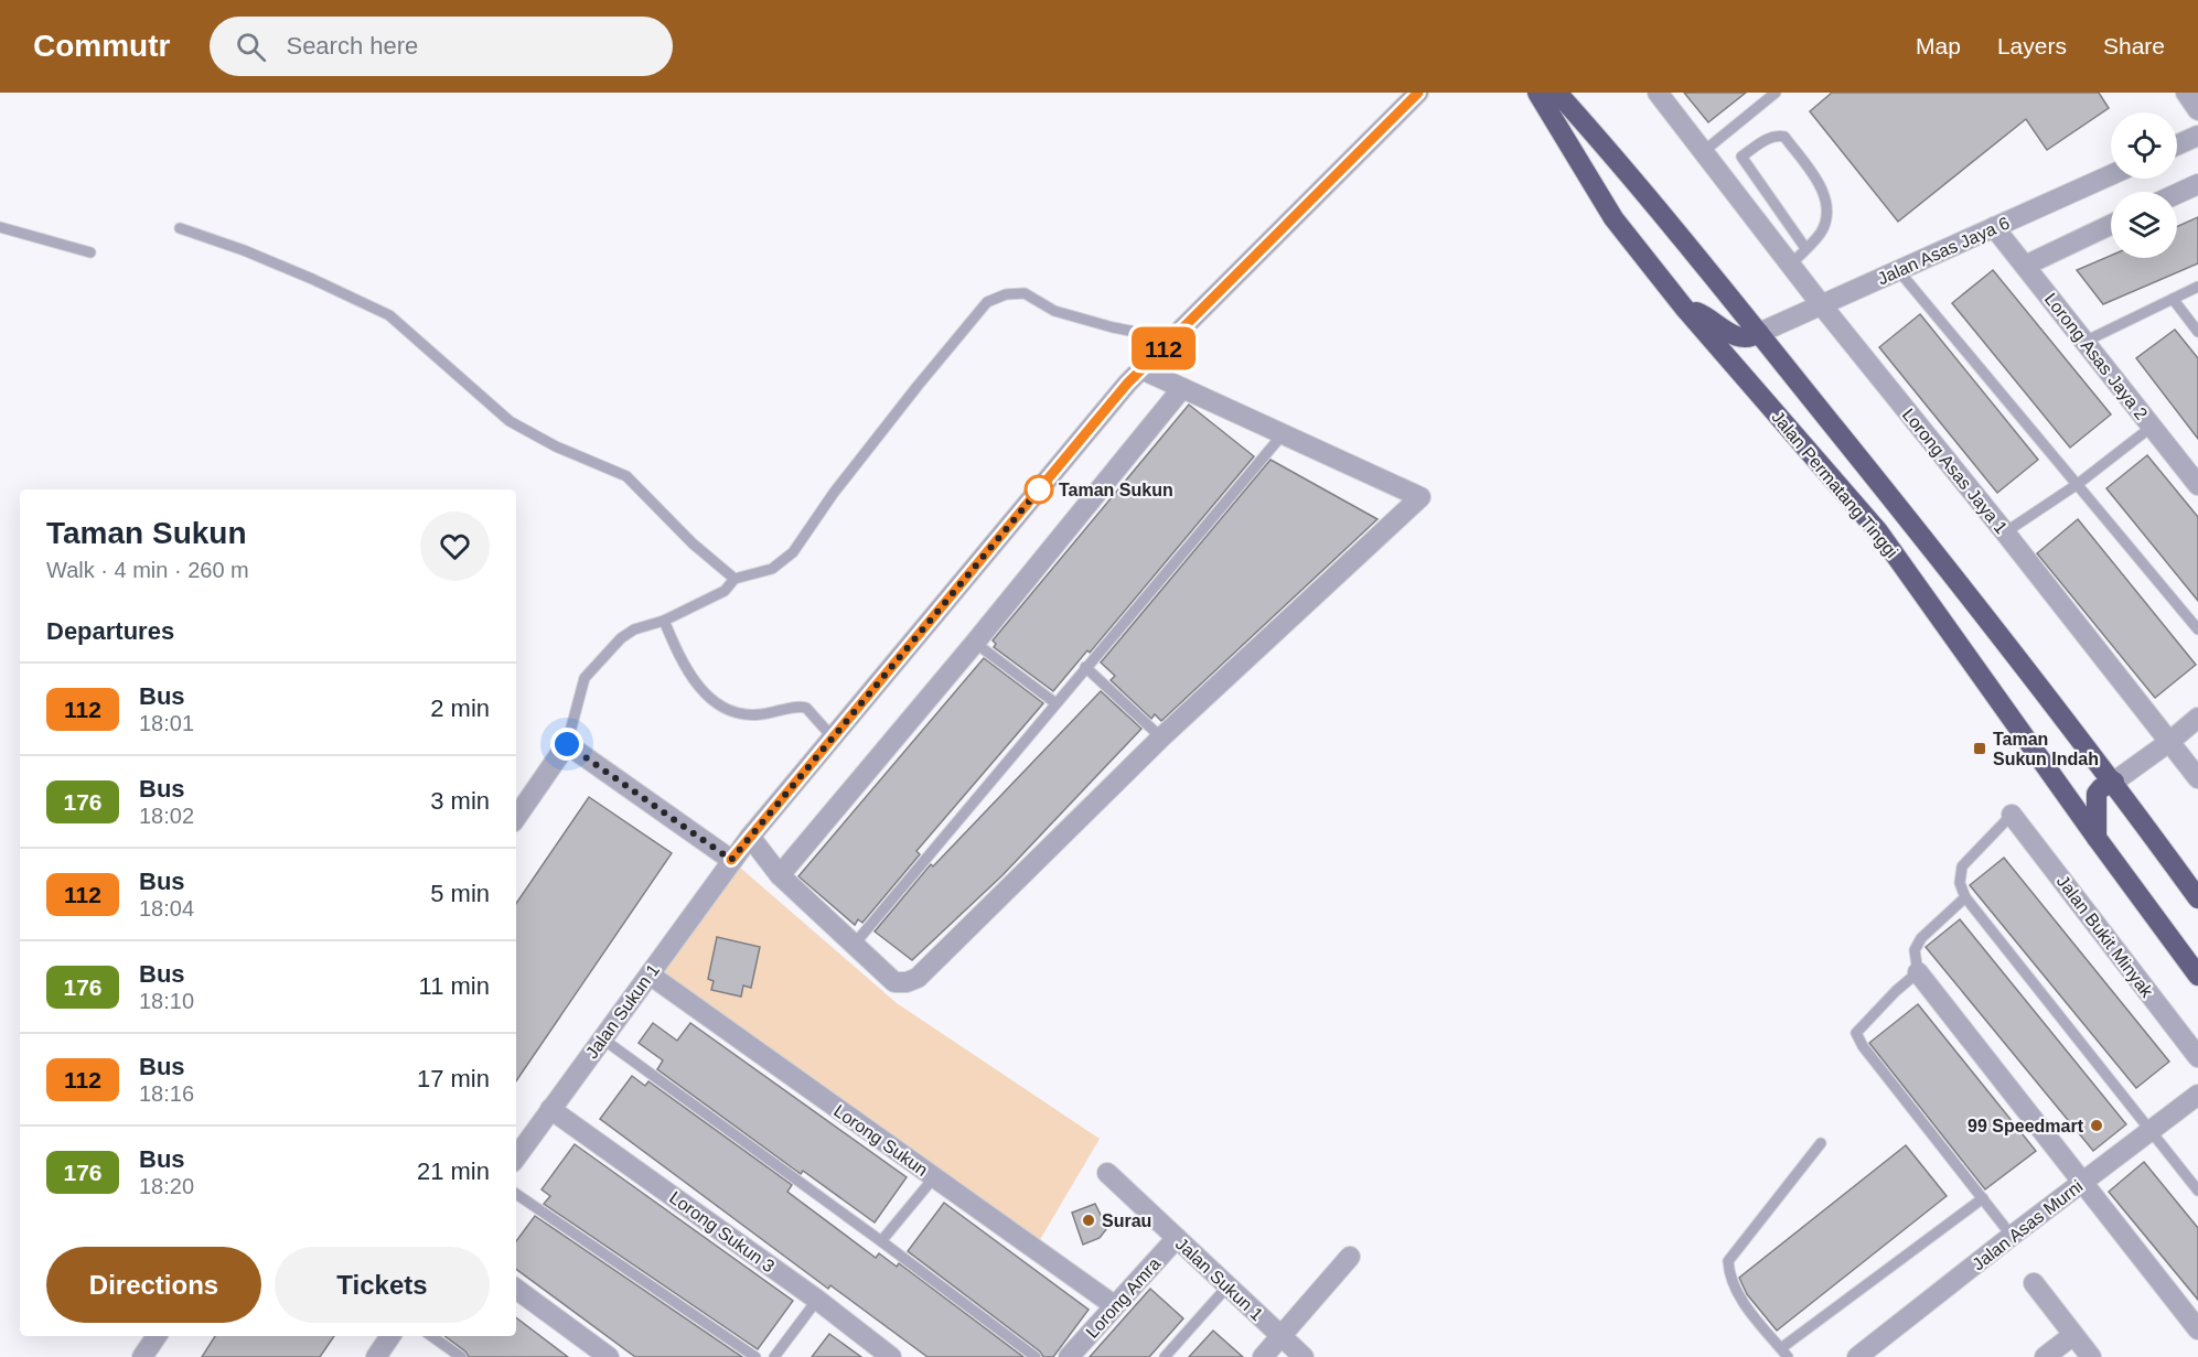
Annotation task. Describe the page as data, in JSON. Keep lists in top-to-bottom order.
{
  "streets": {
    "highway": ["Jalan Permatang Tinggi"],
    "street": [
      "Jalan Asas Jaya 6",
      "Lorong Asas Jaya 2",
      "Lorong Asas Jaya 1",
      "Jalan Bukit Minyak",
      "Jalan Sukun 1",
      "Lorong Sukun",
      "Jalan Asas Murni",
      "Lorong Sukun 3",
      "Lorong Amra"
    ]
  },
  "crossings": [
    ["Jalan Asas Jaya 6", "Lorong Asas Jaya 2"],
    ["Jalan Asas Jaya 6", "Lorong Asas Jaya 1"],
    ["Jalan Asas Jaya 6", "Jalan Permatang Tinggi"],
    ["Jalan Sukun 1", "Lorong Sukun"],
    ["Jalan Sukun 1", "Lorong Sukun 3"],
    ["Jalan Sukun 1", "Lorong Amra"],
    ["Lorong Sukun", "Lorong Amra"]
  ],
  "places": {
    "other": ["Taman Sukun", "99 Speedmart", "Surau"],
    "transit": ["Taman Sukun Indah"]
  },
  "lines": ["bus line 112"],
  "page": {
    "header": "Commutr",
    "search": "Search here",
    "nav": ["Map", "Layers", "Share"],
    "on_map": "112",
    "heading": [
      ["Taman Sukun", "Walk · 4 min · 260 m"],
      "Departures"
    ],
    "list": [
      {
        "mark": "112",
        "name": "Bus",
        "note": "18:01",
        "value": "2 min"
      },
      {
        "mark": "176",
        "name": "Bus",
        "note": "18:02",
        "value": "3 min"
      },
      {
        "mark": "112",
        "name": "Bus",
        "note": "18:04",
        "value": "5 min"
      },
      {
        "mark": "176",
        "name": "Bus",
        "note": "18:10",
        "value": "11 min"
      },
      {
        "mark": "112",
        "name": "Bus",
        "note": "18:16",
        "value": "17 min"
      },
      {
        "mark": "176",
        "name": "Bus",
        "note": "18:20",
        "value": "21 min"
      }
    ],
    "buttons": ["Directions", "Tickets"]
  }
}
